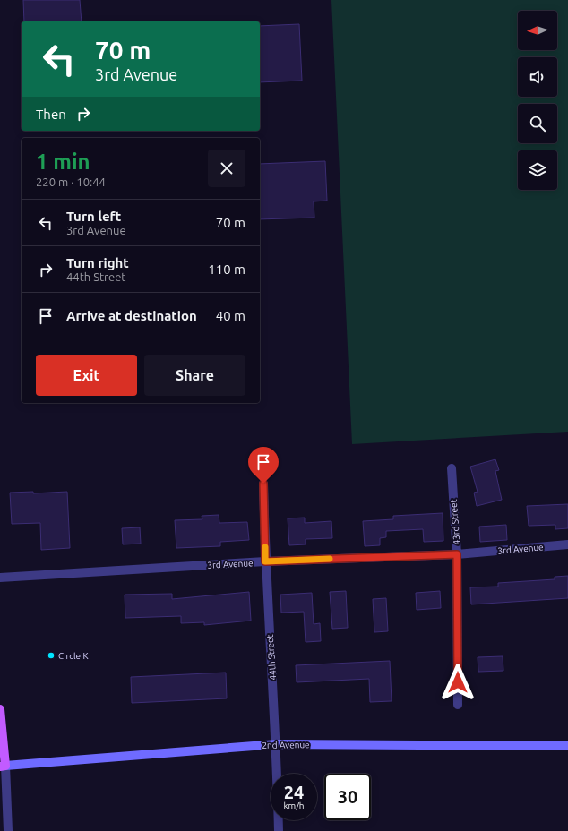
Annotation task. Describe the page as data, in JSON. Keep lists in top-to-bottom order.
{
  "streets": {
    "main road": ["2nd Avenue"],
    "street": ["43rd Street", "3rd Avenue", "44th Street"]
  },
  "crossings": [
    ["43rd Street", "3rd Avenue"],
    ["3rd Avenue", "44th Street"],
    ["44th Street", "2nd Avenue"]
  ],
  "places": ["Circle K"],
  "north": "left",
  "page": {
    "turn": ["70 m", "3rd Avenue"],
    "then": "Then",
    "heading": ["1 min", "220 m · 10:44"],
    "list": [
      {
        "name": "Turn left",
        "note": "3rd Avenue",
        "value": "70 m"
      },
      {
        "name": "Turn right",
        "note": "44th Street",
        "value": "110 m"
      },
      {
        "name": "Arrive at destination",
        "value": "40 m"
      }
    ],
    "buttons": ["Exit", "Share"],
    "speed": "24 km/h",
    "limit": "30"
  }
}
